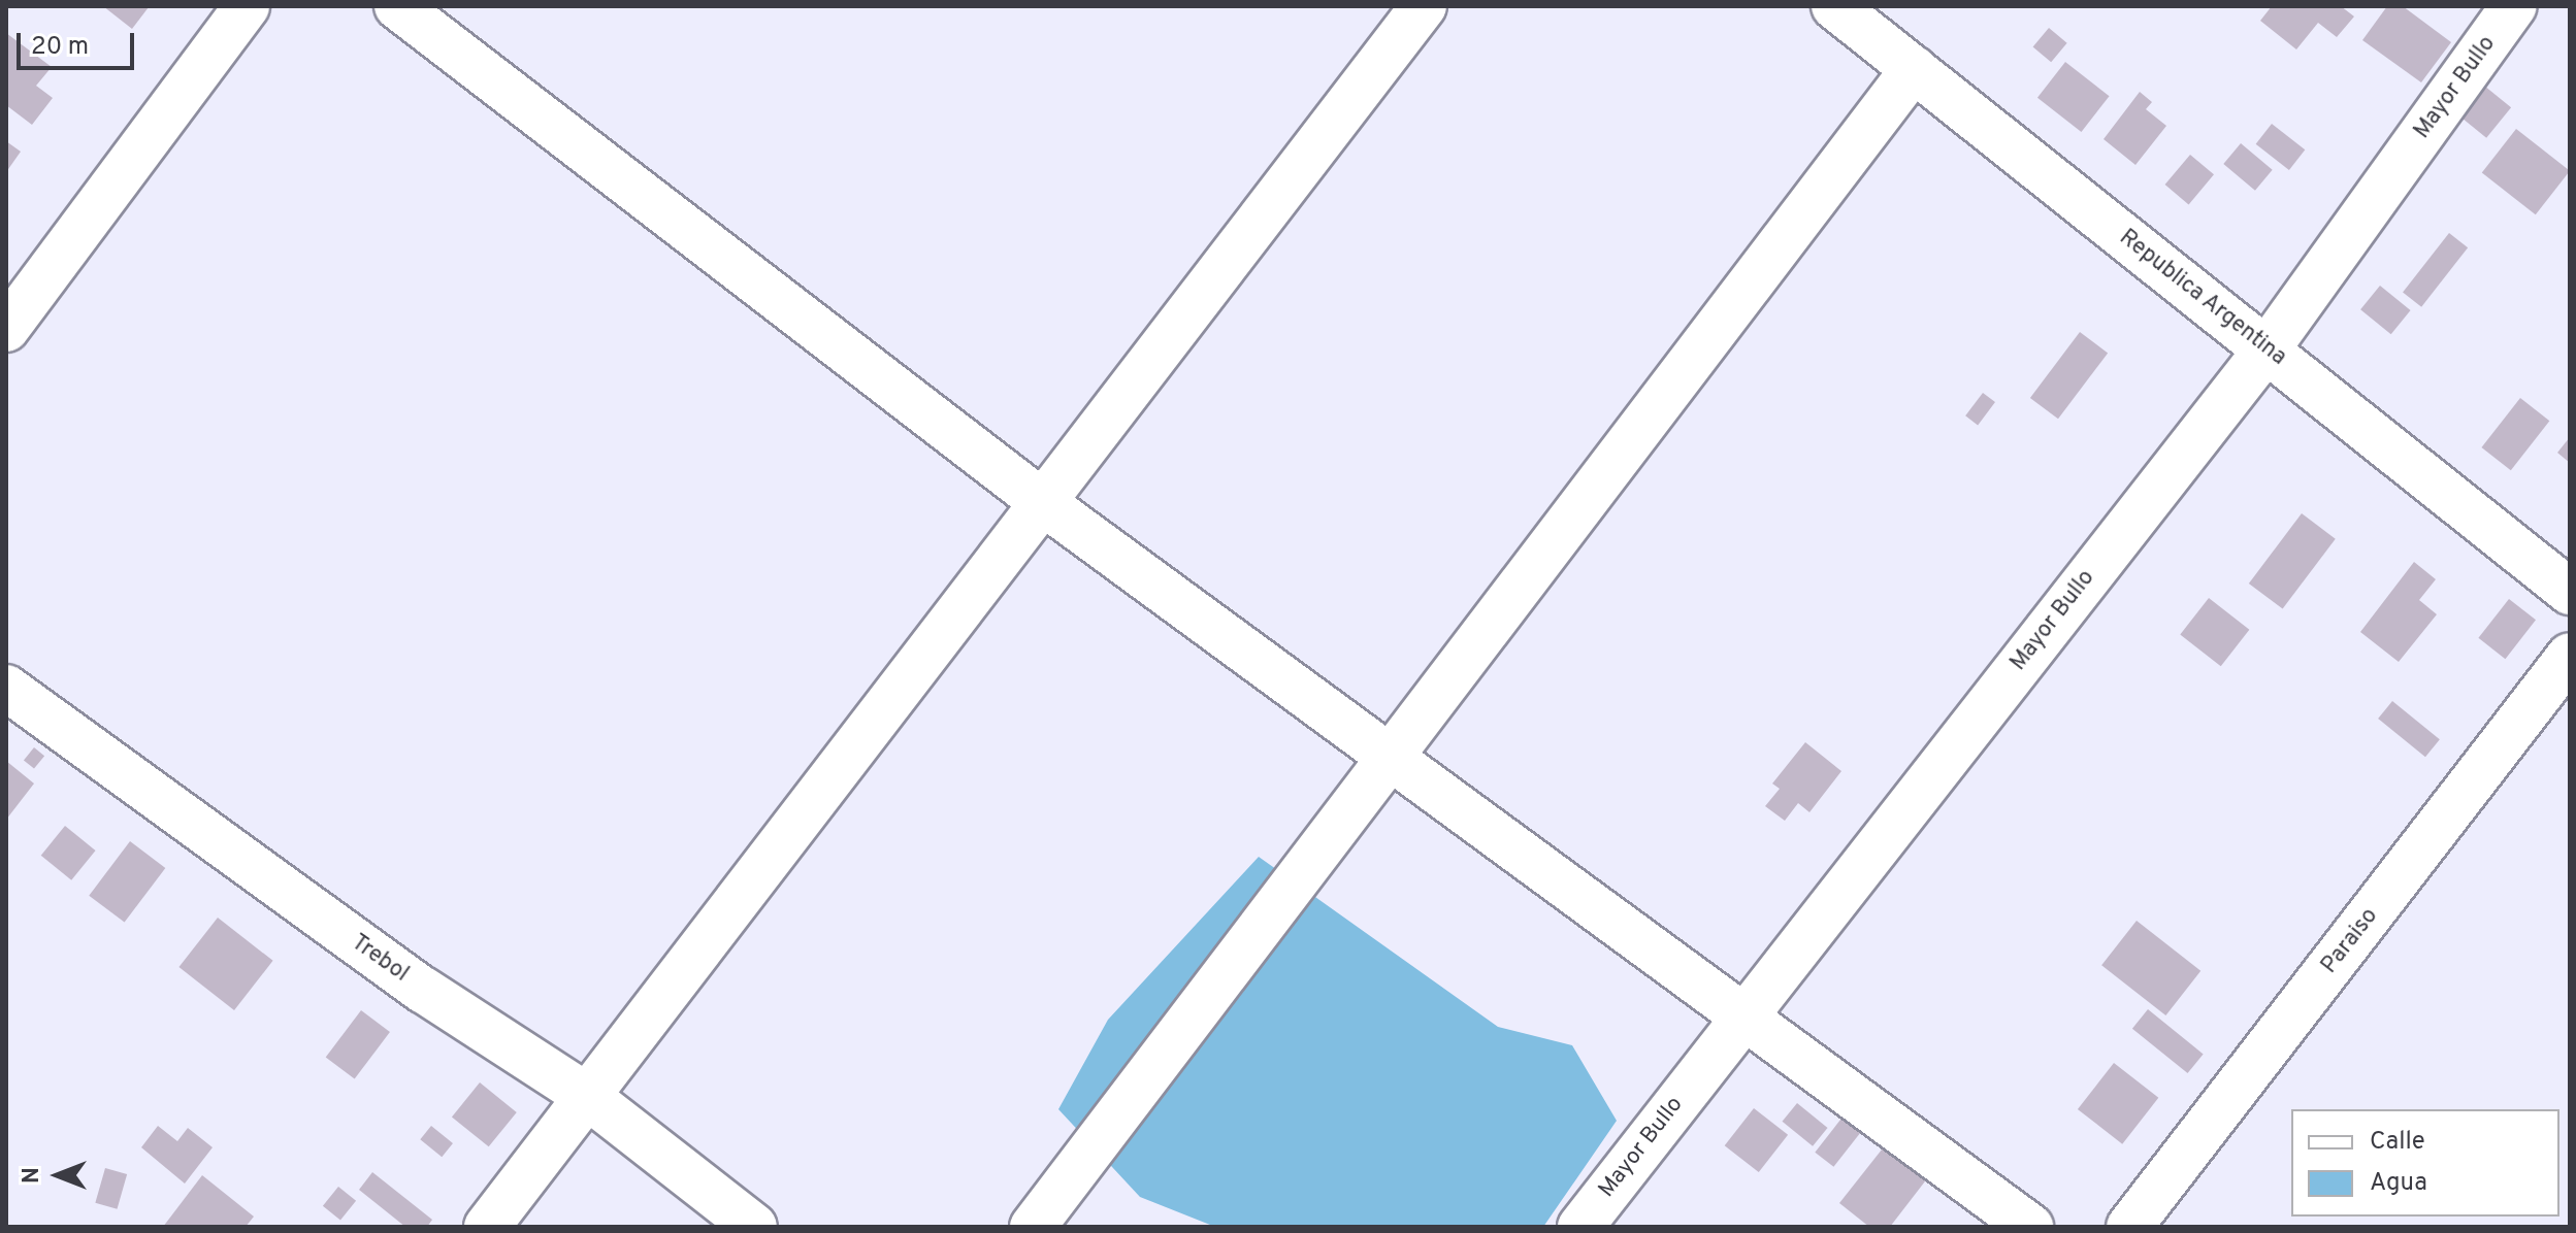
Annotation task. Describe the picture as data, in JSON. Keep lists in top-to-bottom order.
{
  "streets": {
    "street": [
      "Mayor Bullo",
      "Republica Argentina",
      "Paraiso",
      "Trebol"
    ]
  },
  "crossings": [
    ["Mayor Bullo", "Republica Argentina"]
  ],
  "legend": ["Calle", "Agua"],
  "scale_bar": "20 m",
  "north": "left"
}
